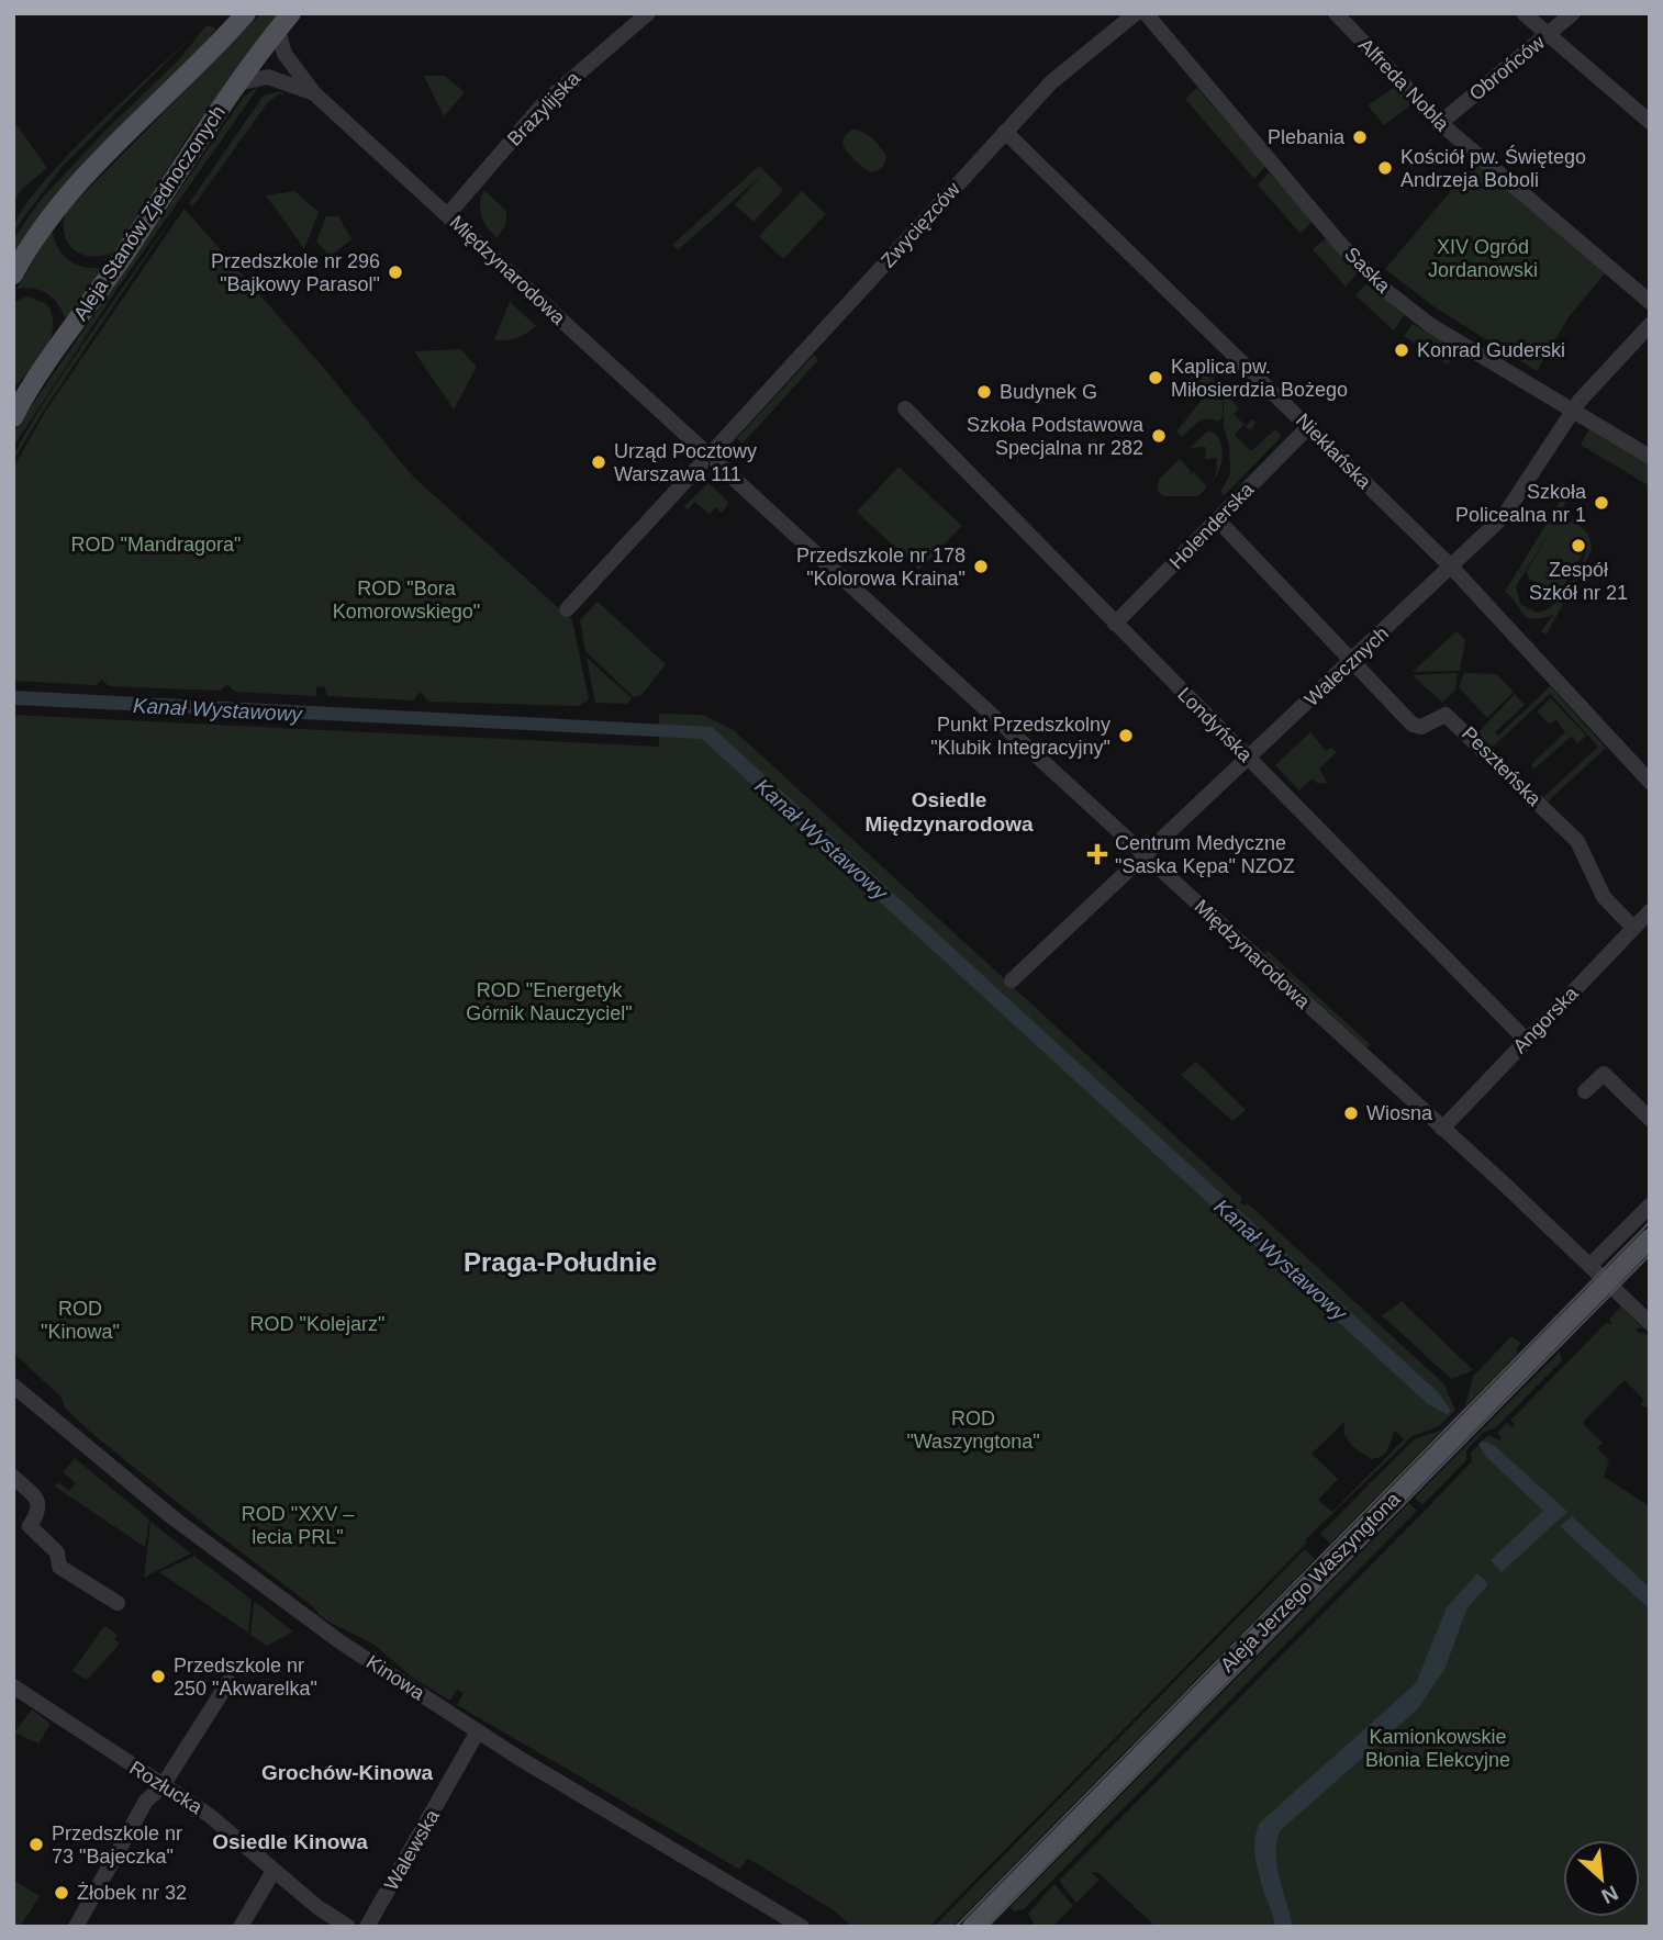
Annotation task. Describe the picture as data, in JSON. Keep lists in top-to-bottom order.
{
  "streets": {
    "main road": ["Aleja Stanów Zjednoczonych", "Aleja Jerzego Waszyngtona"],
    "street": [
      "Obrońców",
      "Alfreda Nobla",
      "Brazylijska",
      "Zwycięzców",
      "Międzynarodowa",
      "Saska",
      "Niekłańska",
      "Holenderska",
      "Walecznych",
      "Londyńska",
      "Peszteńska",
      "Angorska",
      "Kinowa",
      "Rozłucka",
      "Walewska"
    ]
  },
  "crossings": [
    ["Obrońców", "Alfreda Nobla"],
    ["Brazylijska", "Międzynarodowa"],
    ["Aleja Stanów Zjednoczonych", "Międzynarodowa"],
    ["Zwycięzców", "Międzynarodowa"],
    ["Zwycięzców", "Niekłańska"],
    ["Międzynarodowa", "Walecznych"],
    ["Międzynarodowa", "Angorska"],
    ["Międzynarodowa", "Aleja Jerzego Waszyngtona"],
    ["Saska", "Walecznych"],
    ["Niekłańska", "Holenderska"],
    ["Niekłańska", "Walecznych"],
    ["Holenderska", "Londyńska"],
    ["Holenderska", "Peszteńska"],
    ["Walecznych", "Londyńska"],
    ["Walecznych", "Peszteńska"],
    ["Londyńska", "Angorska"],
    ["Peszteńska", "Angorska"],
    ["Kinowa", "Walewska"]
  ],
  "districts": [
    "Osiedle Międzynarodowa",
    "Praga-Południe",
    "Grochów-Kinowa",
    "Osiedle Kinowa"
  ],
  "water": ["Kanał Wystawowy"],
  "parks": [
    "XIV Ogród Jordanowski",
    "ROD \"Mandragora\"",
    "ROD \"Bora Komorowskiego\"",
    "ROD \"Energetyk Górnik Nauczyciel\"",
    "ROD \"Kinowa\"",
    "ROD \"Kolejarz\"",
    "ROD \"Waszyngtona\"",
    "ROD \"XXV – lecia PRL\"",
    "Kamionkowskie Błonia Elekcyjne"
  ],
  "places": {
    "other": [
      "Plebania",
      "Kościół pw. Świętego Andrzeja Boboli",
      "Przedszkole nr 296 \"Bajkowy Parasol\"",
      "Konrad Guderski",
      "Kaplica pw. Miłosierdzia Bożego",
      "Budynek G",
      "Szkoła Podstawowa Specjalna nr 282",
      "Urząd Pocztowy Warszawa 111",
      "Szkoła Policealna nr 1",
      "Zespół Szkół nr 21",
      "Przedszkole nr 178 \"Kolorowa Kraina\"",
      "Punkt Przedszkolny \"Klubik Integracyjny\"",
      "Wiosna",
      "Przedszkole nr 250 \"Akwarelka\"",
      "Przedszkole nr 73 \"Bajeczka\"",
      "Żłobek nr 32"
    ],
    "health": ["Centrum Medyczne \"Saska Kępa\" NZOZ"]
  },
  "north": "bottom right"
}
